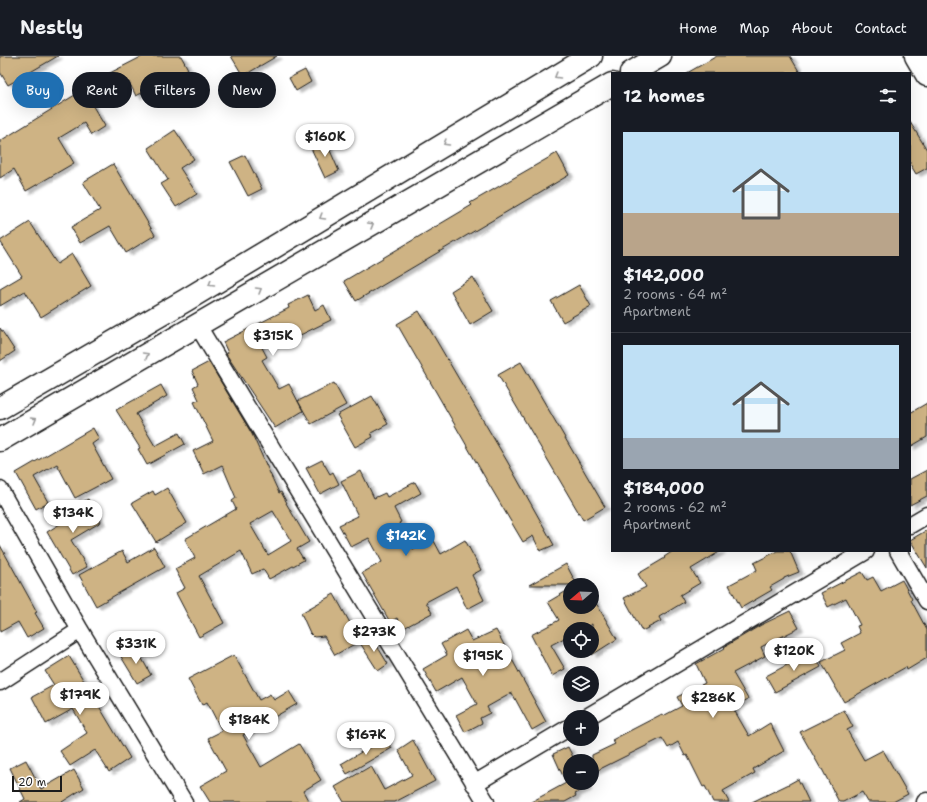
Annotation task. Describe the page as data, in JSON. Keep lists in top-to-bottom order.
{
  "scale_bar": "20 m",
  "north": "left",
  "page": {
    "header": "Nestly",
    "nav": [
      "Home",
      "Map",
      "About",
      "Contact"
    ],
    "chip": [
      "Buy",
      "Rent",
      "Filters",
      "New"
    ],
    "heading": "12 homes",
    "list": [
      {
        "name": "$142,000",
        "note": "2 rooms · 64 m² · Apartment"
      },
      {
        "name": "$184,000",
        "note": "2 rooms · 62 m² · Apartment"
      }
    ],
    "price": [
      "$160K",
      "$315K",
      "$134K",
      "$142K",
      "$273K",
      "$331K",
      "$120K",
      "$195K",
      "$179K",
      "$286K",
      "$184K",
      "$167K"
    ],
    "map_buttons": ["+", "−"],
    "scale": "20 m"
  }
}
